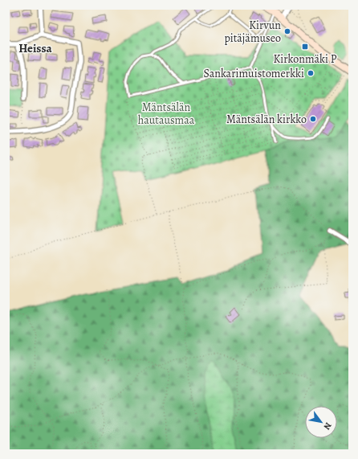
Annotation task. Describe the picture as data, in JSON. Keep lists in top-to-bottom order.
{
  "districts": ["Heissa"],
  "parks": ["Mäntsälän hautausmaa"],
  "places": {
    "other": ["Kirvun pitäjämuseo", "Sankarimuistomerkki", "Mäntsälän kirkko"],
    "transit": ["Kirkonmäki P"]
  },
  "north": "bottom right"
}
